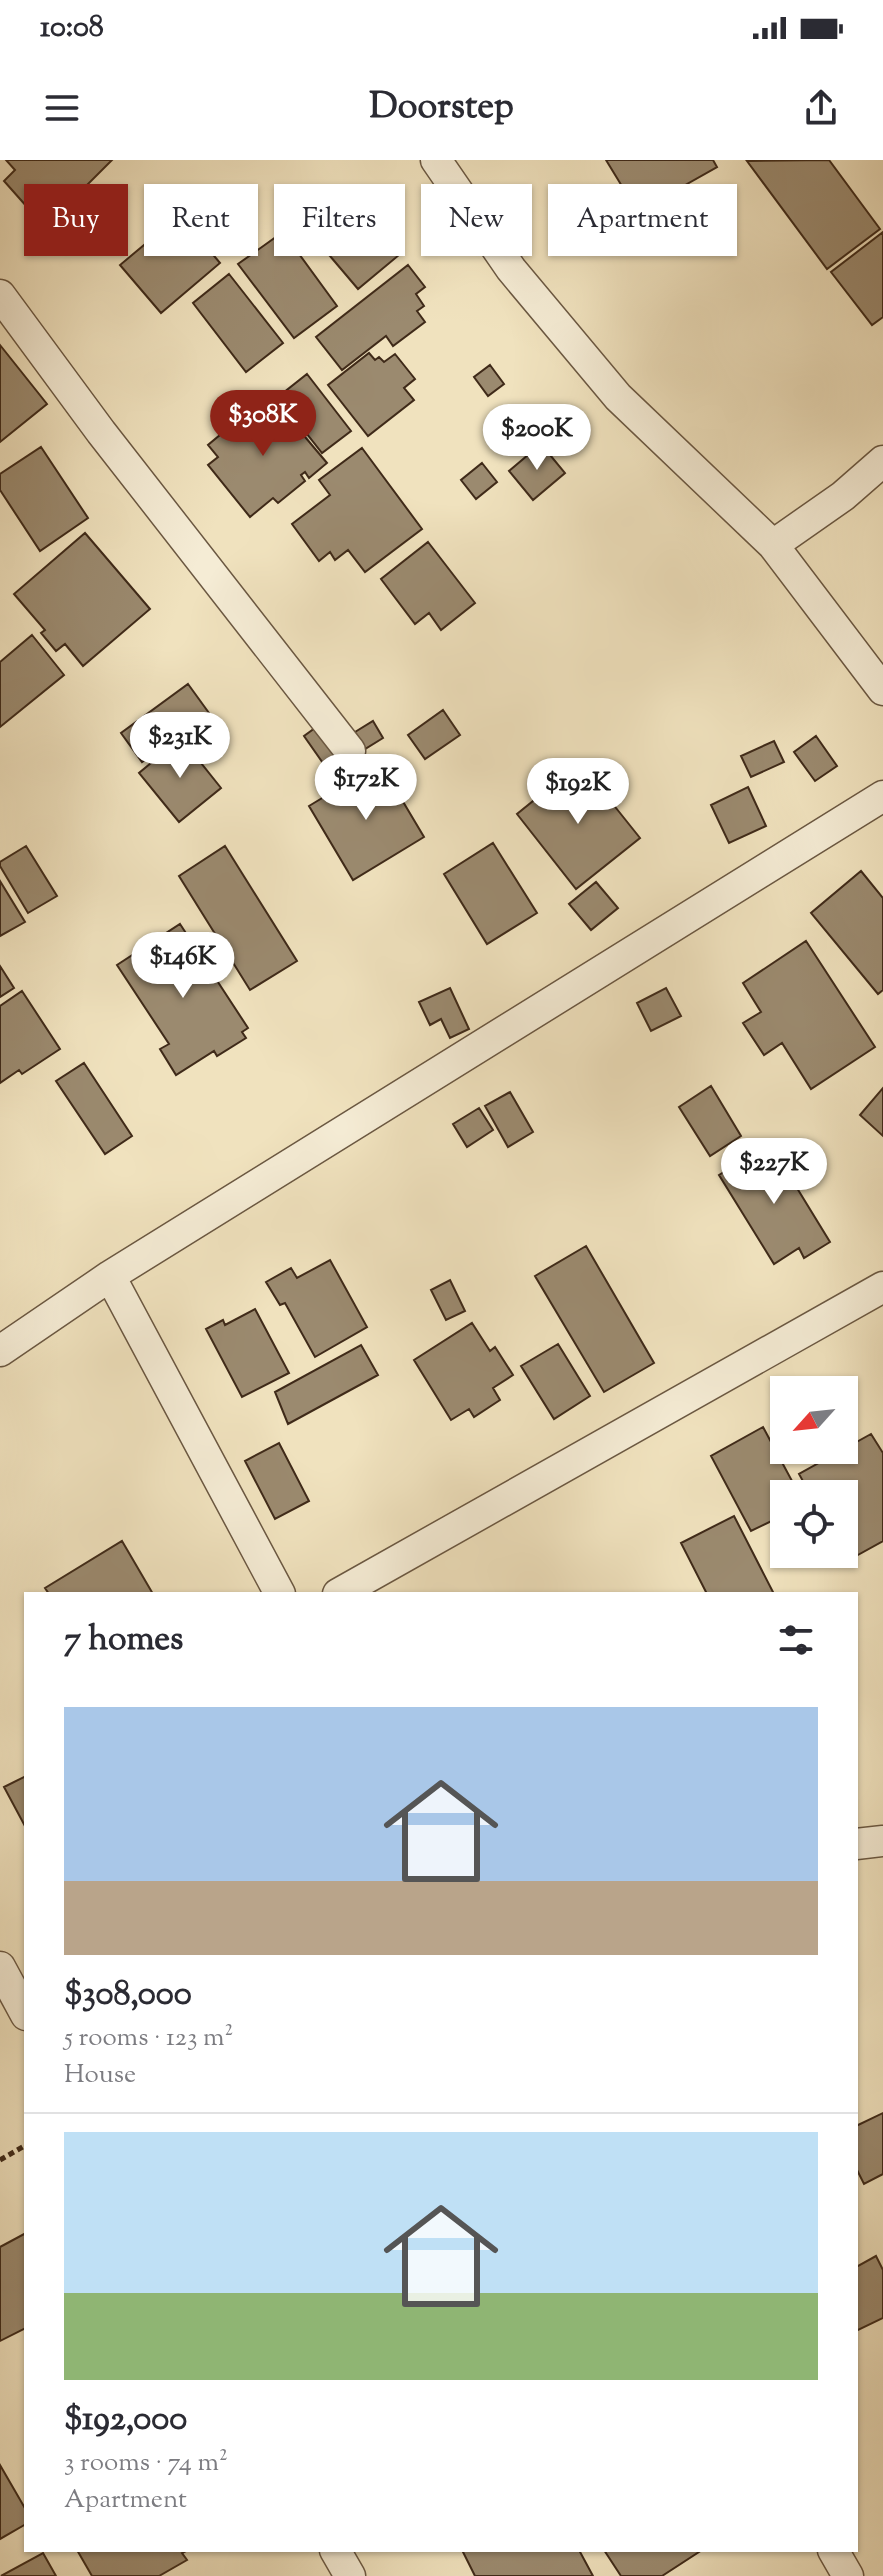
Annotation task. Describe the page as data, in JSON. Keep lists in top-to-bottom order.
{
  "north": "bottom left",
  "page": {
    "status": "10:08",
    "header": "Doorstep",
    "chip": [
      "Buy",
      "Rent",
      "Filters",
      "New",
      "Apartment"
    ],
    "price": [
      "$308K",
      "$200K",
      "$231K",
      "$172K",
      "$192K",
      "$146K",
      "$227K"
    ],
    "heading": "7 homes",
    "list": [
      {
        "name": "$308,000",
        "note": "5 rooms · 123 m² · House"
      },
      {
        "name": "$192,000",
        "note": "3 rooms · 74 m² · Apartment"
      }
    ]
  }
}
